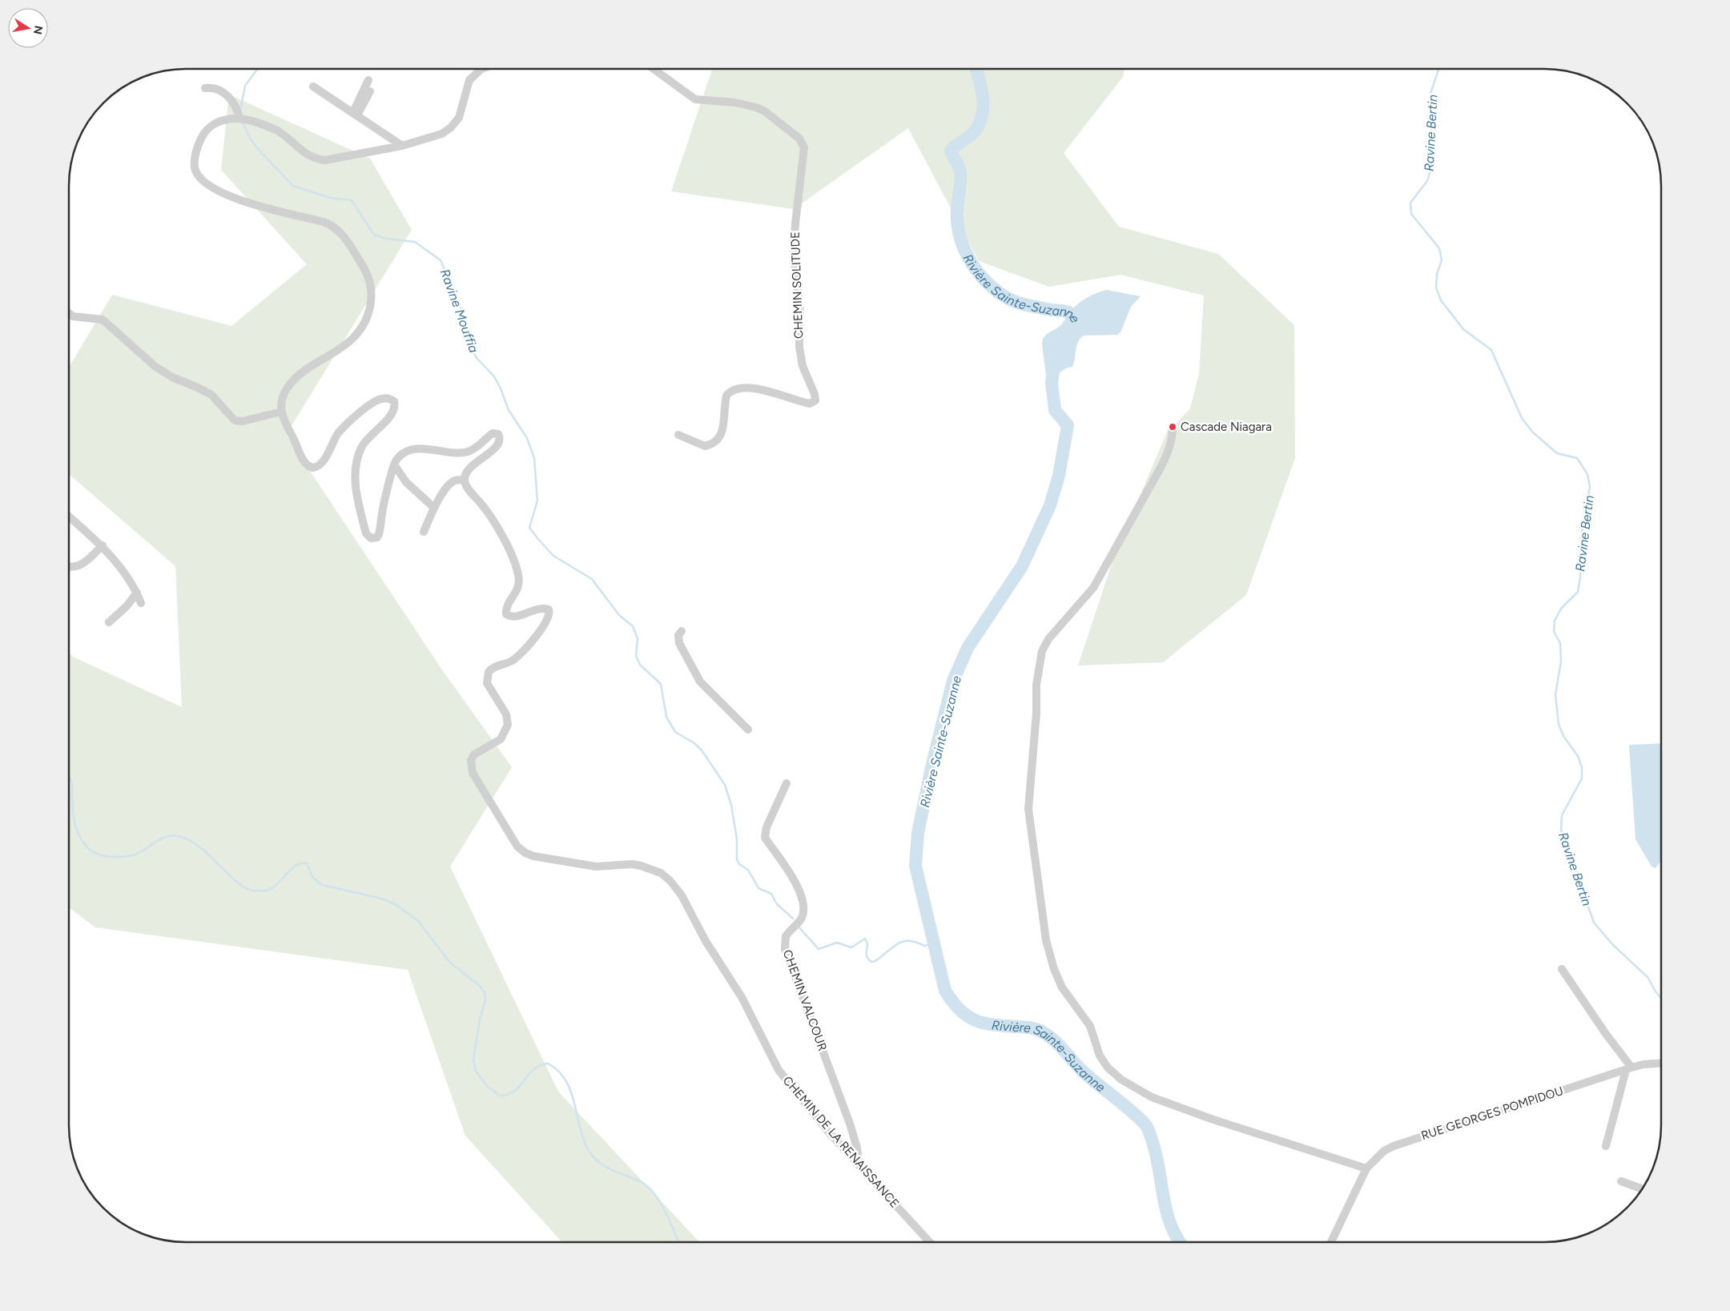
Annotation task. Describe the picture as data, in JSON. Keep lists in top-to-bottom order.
{
  "streets": {
    "street": [
      "CHEMIN SOLITUDE",
      "CHEMIN VALCOUR",
      "RUE GEORGES POMPIDOU",
      "CHEMIN DE LA RENAISSANCE"
    ]
  },
  "crossings": [
    ["CHEMIN VALCOUR", "CHEMIN DE LA RENAISSANCE"]
  ],
  "water": ["Ravine Bertin", "Rivière Sainte-Suzanne", "Ravine Mouffia"],
  "places": ["Cascade Niagara"],
  "north": "right"
}
